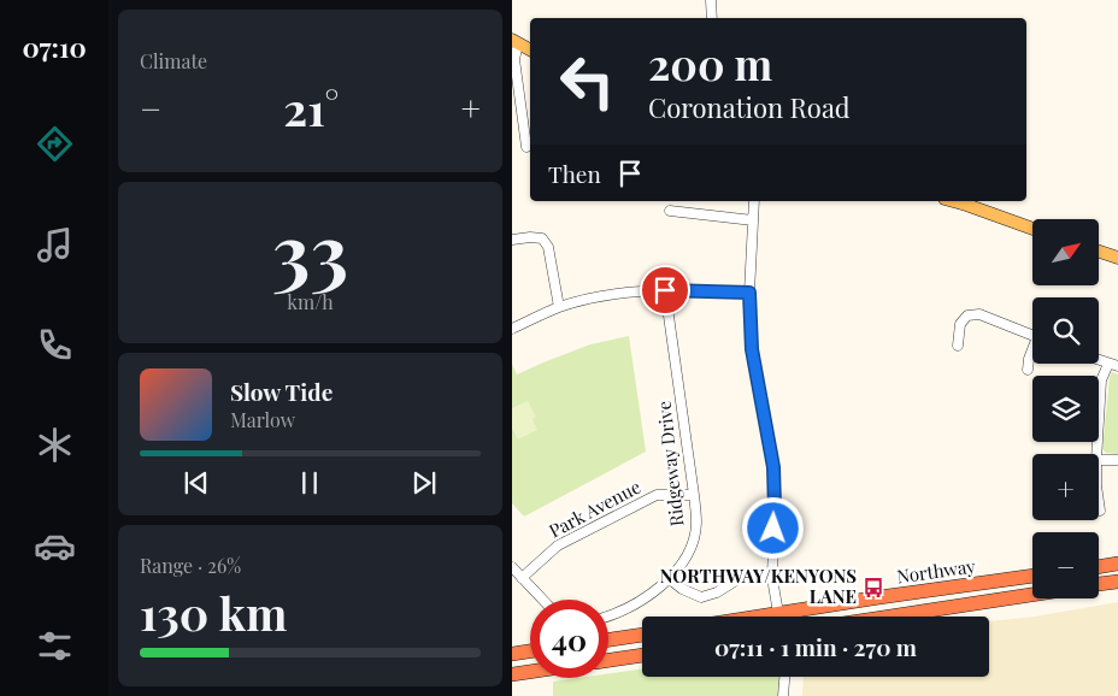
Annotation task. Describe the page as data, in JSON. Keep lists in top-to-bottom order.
{
  "streets": {
    "highway": ["Northway"],
    "street": ["Ridgeway Drive", "Park Avenue"]
  },
  "crossings": [
    ["Ridgeway Drive", "Park Avenue"]
  ],
  "places": {
    "bus stop": ["NORTHWAY/KENYONS LANE"]
  },
  "north": "top right",
  "page": {
    "tabs": "07:10",
    "tile": [
      "Climate",
      ["33", "km/h"],
      ["Range · 26%", "130 km"]
    ],
    "turn": ["200 m", "Coronation Road"],
    "heat": ["−", "21°", "+"],
    "then": "Then",
    "map_buttons": ["+", "−"],
    "song": ["Slow Tide", "Marlow"],
    "limit": "40",
    "trip": "07:11 · 1 min · 270 m"
  }
}
